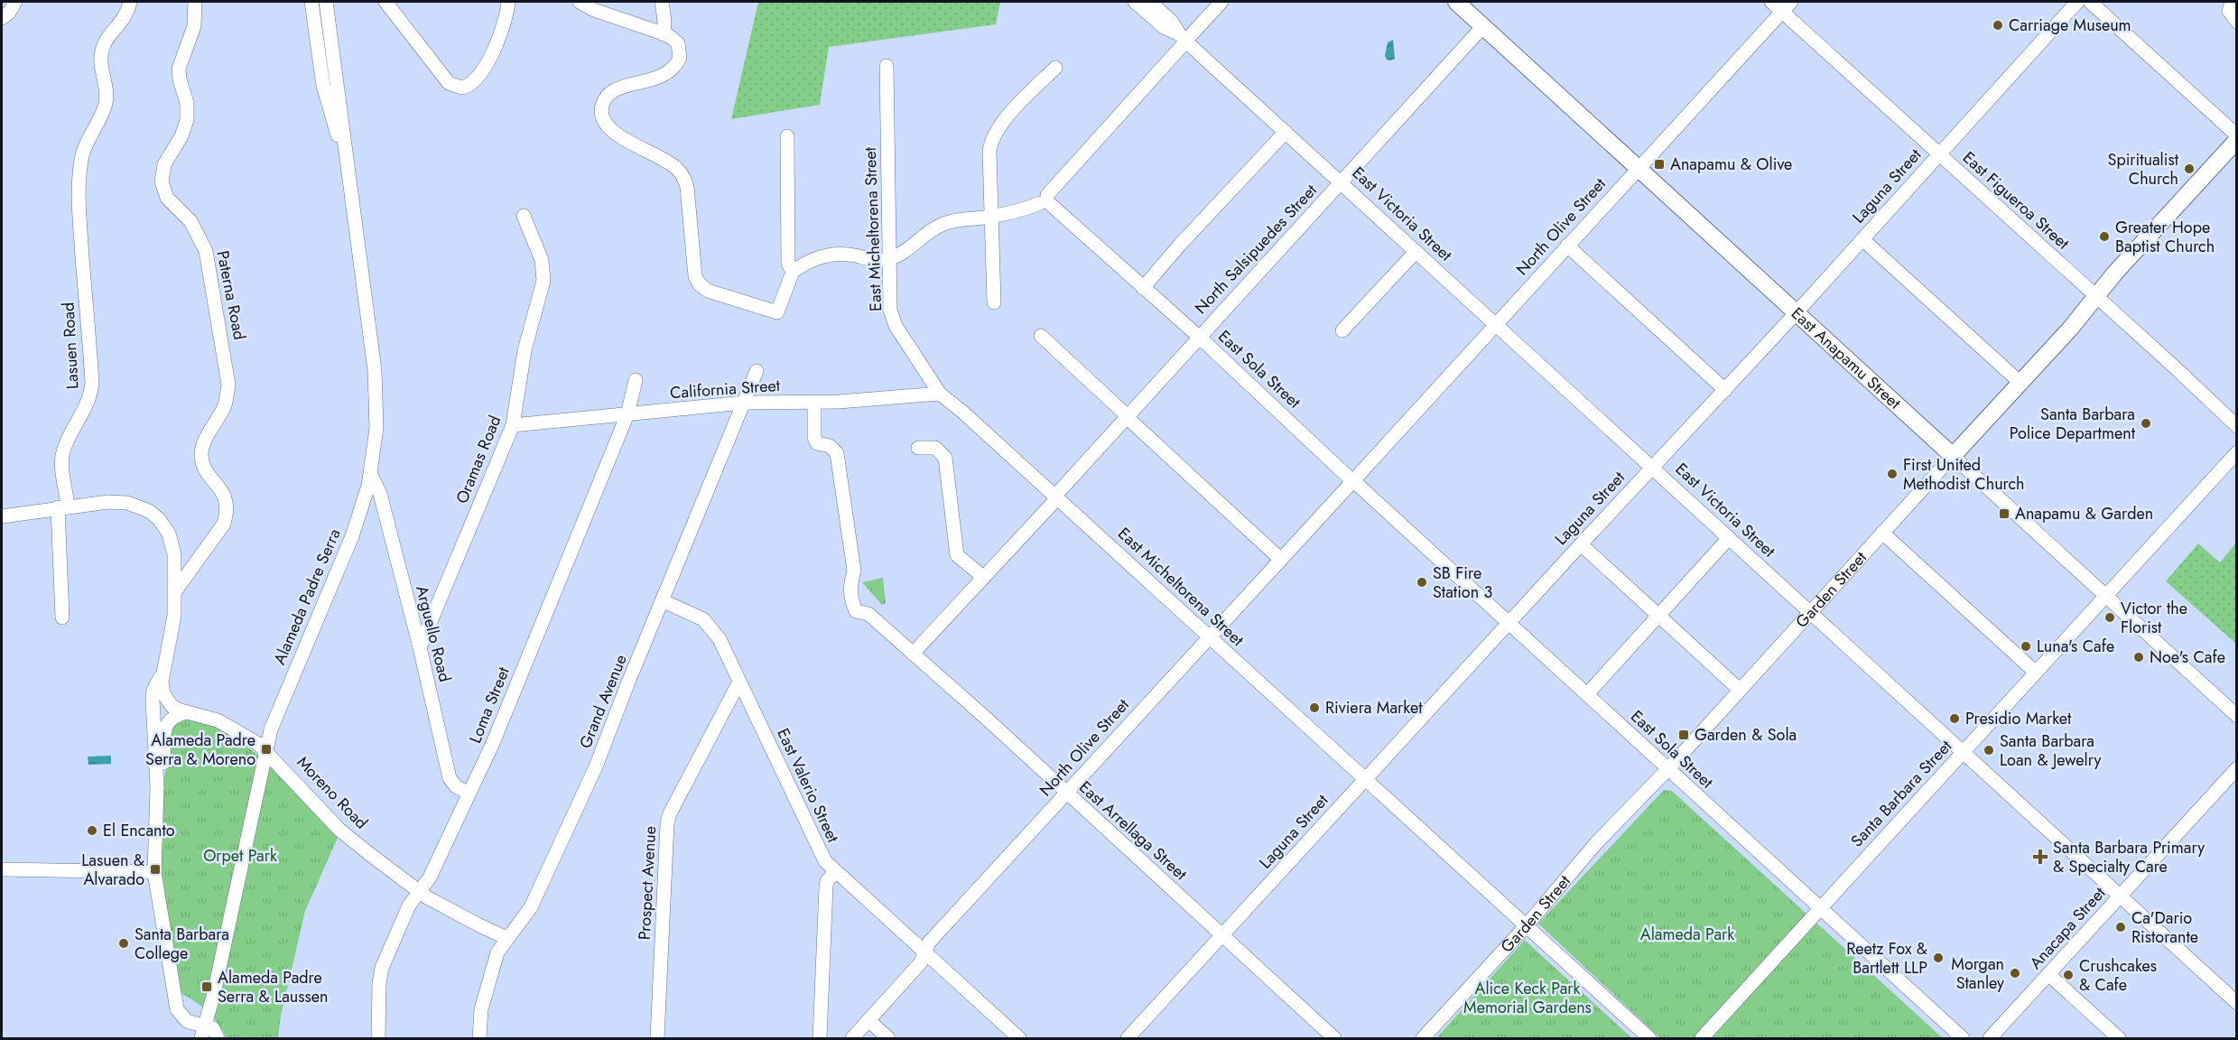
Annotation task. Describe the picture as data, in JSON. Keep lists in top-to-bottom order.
{
  "streets": {
    "main road": ["East Anapamu Street", "Garden Street"],
    "street": [
      "Laguna Street",
      "East Figueroa Street",
      "East Victoria Street",
      "North Olive Street",
      "East Micheltorena Street",
      "North Salsipuedes Street",
      "Paterna Road",
      "Lasuen Road",
      "East Sola Street",
      "California Street",
      "Oramas Road",
      "Alameda Padre Serra",
      "Arguello Road",
      "Grand Avenue",
      "Loma Street",
      "East Valerio Street",
      "Moreno Road",
      "Santa Barbara Street",
      "East Arrellaga Street",
      "Prospect Avenue",
      "Anacapa Street"
    ]
  },
  "crossings": [
    ["Laguna Street", "East Figueroa Street"],
    ["Laguna Street", "East Victoria Street"],
    ["Laguna Street", "East Micheltorena Street"],
    ["Laguna Street", "East Anapamu Street"],
    ["Laguna Street", "East Sola Street"],
    ["Laguna Street", "East Arrellaga Street"],
    ["East Figueroa Street", "North Olive Street"],
    ["East Figueroa Street", "Garden Street"],
    ["East Victoria Street", "North Olive Street"],
    ["East Victoria Street", "North Salsipuedes Street"],
    ["East Victoria Street", "Garden Street"],
    ["East Victoria Street", "Santa Barbara Street"],
    ["East Victoria Street", "Anacapa Street"],
    ["North Olive Street", "East Micheltorena Street"],
    ["North Olive Street", "East Anapamu Street"],
    ["North Olive Street", "East Sola Street"],
    ["North Olive Street", "East Valerio Street"],
    ["North Olive Street", "East Arrellaga Street"],
    ["East Micheltorena Street", "North Salsipuedes Street"],
    ["East Micheltorena Street", "California Street"],
    ["East Micheltorena Street", "Garden Street"],
    ["North Salsipuedes Street", "East Anapamu Street"],
    ["North Salsipuedes Street", "East Sola Street"],
    ["North Salsipuedes Street", "East Arrellaga Street"],
    ["East Anapamu Street", "Garden Street"],
    ["East Anapamu Street", "Santa Barbara Street"],
    ["East Sola Street", "Garden Street"],
    ["East Sola Street", "Santa Barbara Street"],
    ["California Street", "Oramas Road"],
    ["California Street", "Grand Avenue"],
    ["California Street", "Loma Street"],
    ["California Street", "East Arrellaga Street"],
    ["Oramas Road", "Arguello Road"],
    ["Alameda Padre Serra", "Arguello Road"],
    ["Alameda Padre Serra", "Moreno Road"],
    ["Arguello Road", "Loma Street"],
    ["Grand Avenue", "East Valerio Street"],
    ["Grand Avenue", "Moreno Road"],
    ["Loma Street", "Moreno Road"],
    ["East Valerio Street", "Prospect Avenue"]
  ],
  "parks": ["Orpet Park", "Alameda Park", "Alice Keck Park Memorial Gardens"],
  "places": {
    "other": [
      "Carriage Museum",
      "Spiritualist Church",
      "Greater Hope Baptist Church",
      "Santa Barbara Police Department",
      "First United Methodist Church",
      "SB Fire Station 3",
      "Victor the Florist",
      "Luna's Cafe",
      "Noe's Cafe",
      "Riviera Market",
      "Presidio Market",
      "Santa Barbara Loan & Jewelry",
      "El Encanto",
      "Ca'Dario Ristorante",
      "Santa Barbara College",
      "Reetz Fox & Bartlett LLP",
      "Morgan Stanley",
      "Crushcakes & Cafe"
    ],
    "transit": [
      "Anapamu & Olive",
      "Anapamu & Garden",
      "Garden & Sola",
      "Alameda Padre Serra & Moreno",
      "Lasuen & Alvarado",
      "Alameda Padre Serra & Laussen"
    ],
    "health": ["Santa Barbara Primary & Specialty Care"]
  }
}
